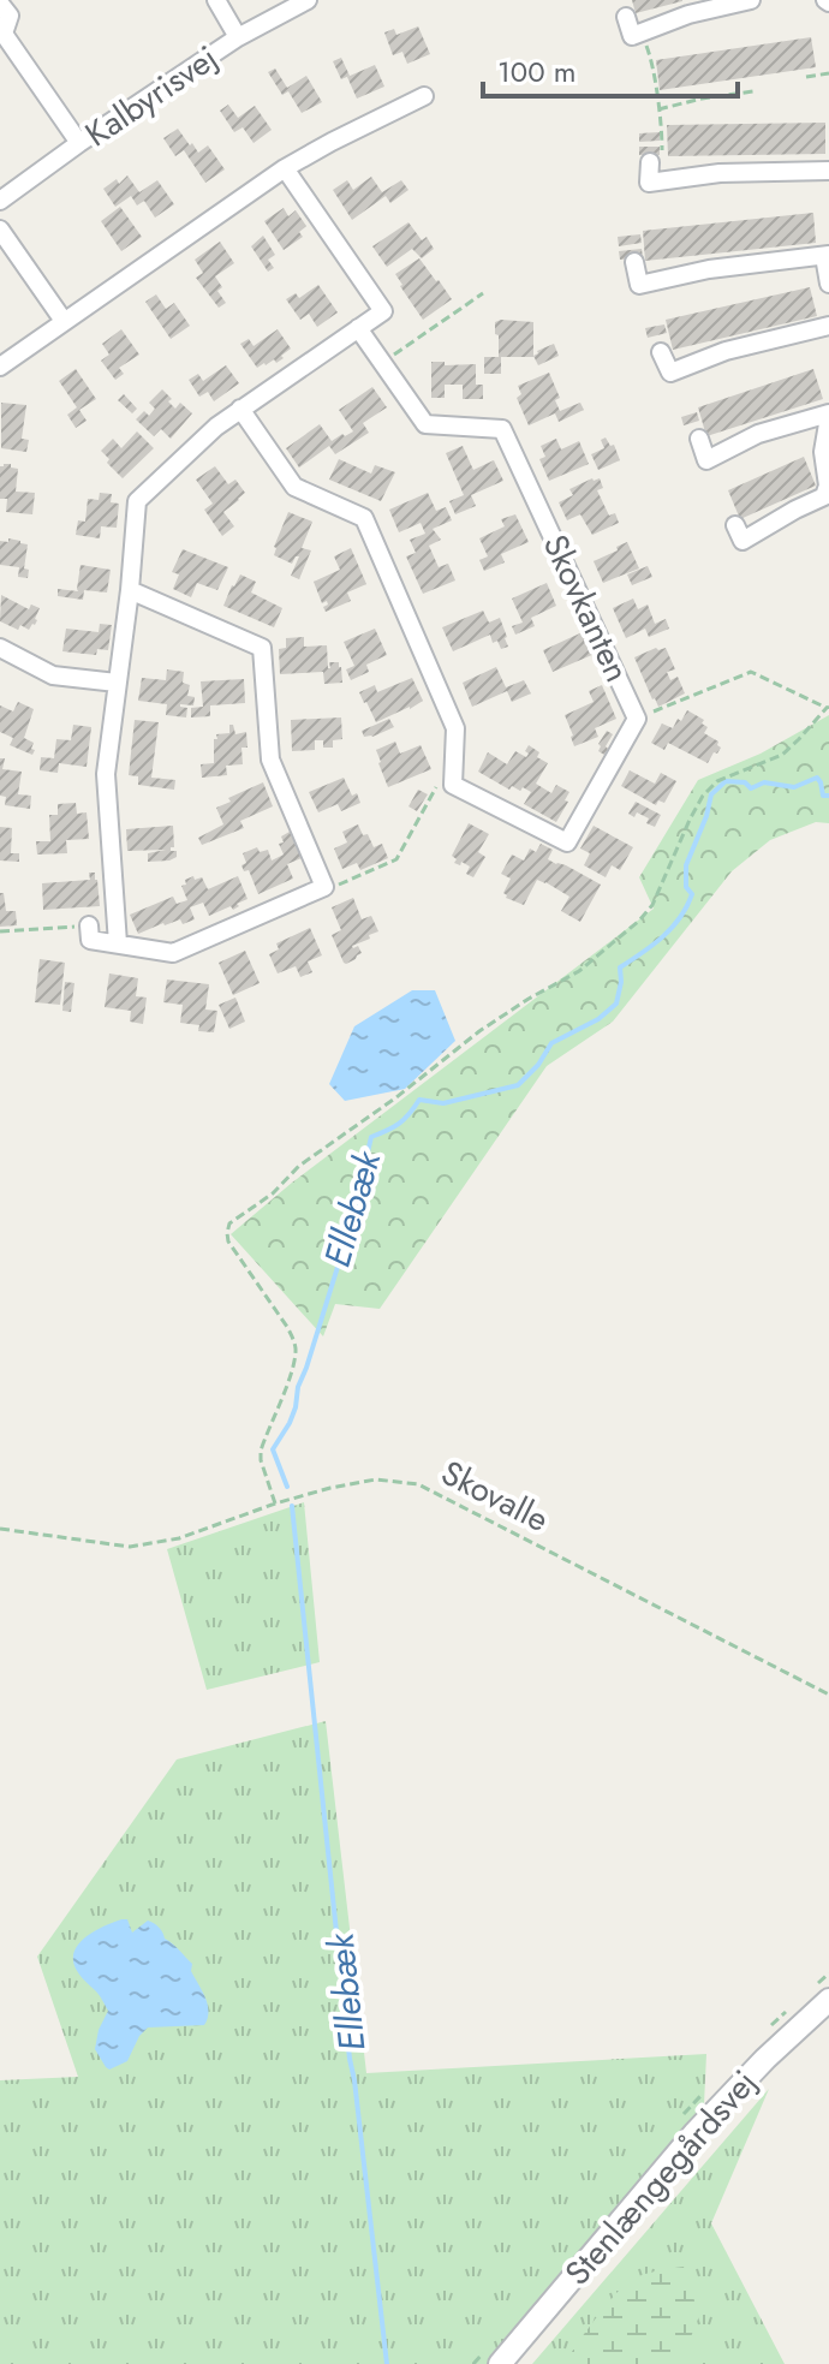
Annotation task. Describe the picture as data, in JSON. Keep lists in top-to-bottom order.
{
  "streets": {
    "street": ["Kalbyrisvej", "Skovkanten", "Stenlængegårdsvej"],
    "path": ["Skovalle"]
  },
  "water": ["Ellebæk"],
  "scale_bar": "100 m"
}
